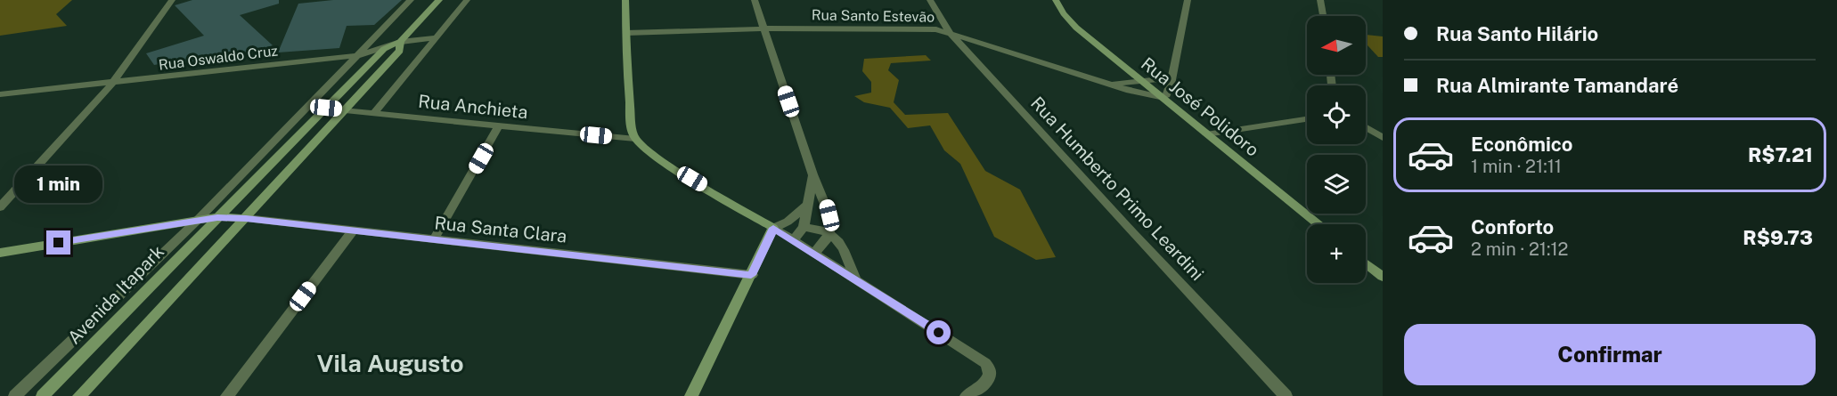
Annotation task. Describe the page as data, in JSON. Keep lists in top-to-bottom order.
{
  "streets": {
    "main road": ["Rua José Polidoro", "Avenida Itapark"],
    "street": [
      "Rua Santo Estevão",
      "Rua Oswaldo Cruz",
      "Rua Anchieta",
      "Rua Humberto Primo Leardini",
      "Rua Santa Clara"
    ]
  },
  "crossings": [
    ["Rua Santo Estevão", "Rua José Polidoro"],
    ["Rua Santo Estevão", "Rua Humberto Primo Leardini"],
    ["Rua Oswaldo Cruz", "Avenida Itapark"],
    ["Rua Anchieta", "Avenida Itapark"],
    ["Rua Santa Clara", "Avenida Itapark"]
  ],
  "districts": ["Vila Augusto"],
  "north": "left",
  "page": {
    "banner": ["Rua Santo Hilário", "Rua Almirante Tamandaré"],
    "map_buttons": "+",
    "list": [
      {
        "name": "Econômico",
        "note": "1 min · 21:11",
        "value": "R$7.21"
      },
      {
        "name": "Conforto",
        "note": "2 min · 21:12",
        "value": "R$9.73"
      }
    ],
    "bubble": "1 min",
    "buttons": "Confirmar"
  }
}
